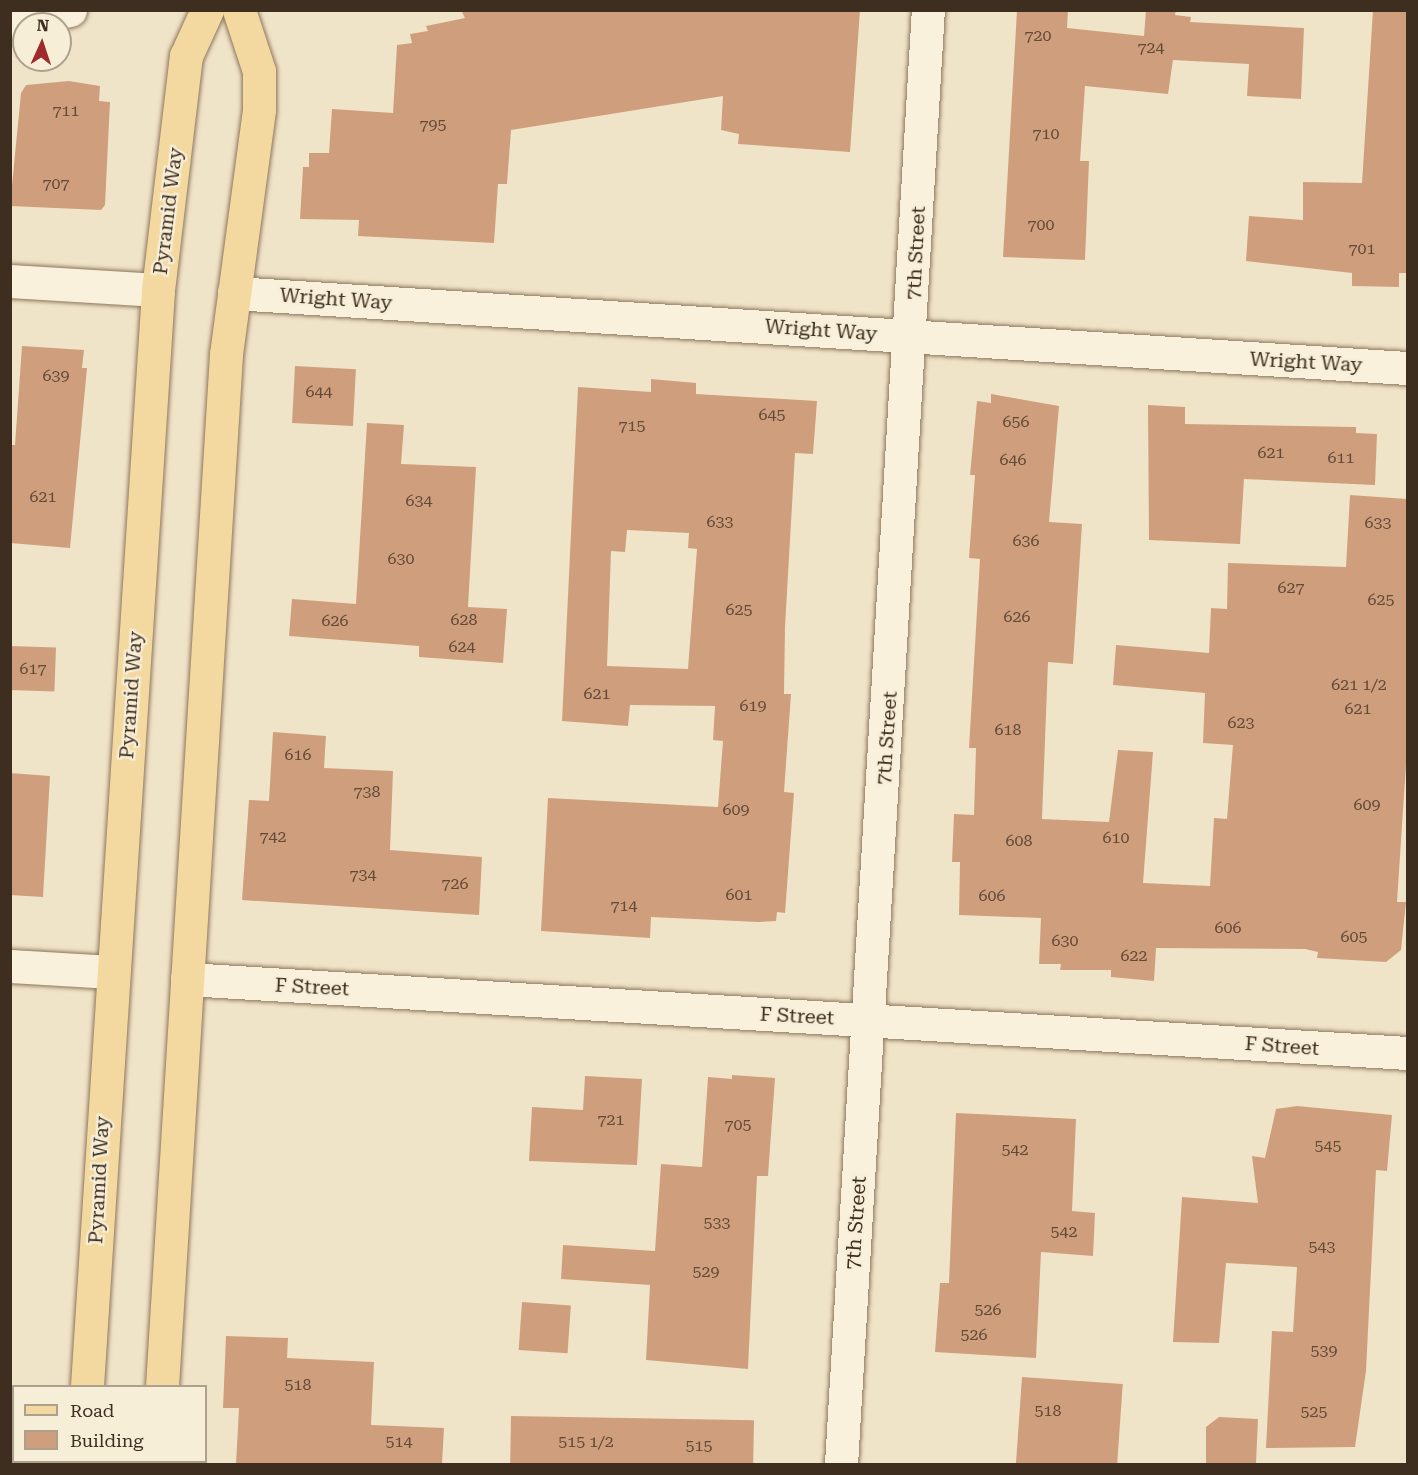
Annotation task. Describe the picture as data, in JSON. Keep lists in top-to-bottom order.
{
  "streets": {
    "main road": ["Pyramid Way"],
    "street": ["7th Street", "Wright Way", "F Street"]
  },
  "crossings": [
    ["7th Street", "Wright Way"],
    ["7th Street", "F Street"]
  ],
  "house_numbers": [
    "720",
    "724",
    "711",
    "795",
    "710",
    "707",
    "700",
    "701",
    "639",
    "644",
    "645",
    "656",
    "715",
    "621",
    "611",
    "646",
    "621",
    "634",
    "633",
    "633",
    "636",
    "630",
    "627",
    "625",
    "625",
    "626",
    "628",
    "626",
    "624",
    "617",
    "621 1/2",
    "621",
    "619",
    "621",
    "623",
    "618",
    "616",
    "738",
    "609",
    "609",
    "742",
    "610",
    "608",
    "734",
    "726",
    "601",
    "606",
    "714",
    "606",
    "605",
    "630",
    "622",
    "721",
    "705",
    "545",
    "542",
    "533",
    "542",
    "543",
    "529",
    "526",
    "526",
    "539",
    "518",
    "518",
    "525",
    "514",
    "515 1/2",
    "515"
  ],
  "legend": ["Road", "Building"],
  "north": "top"
}
